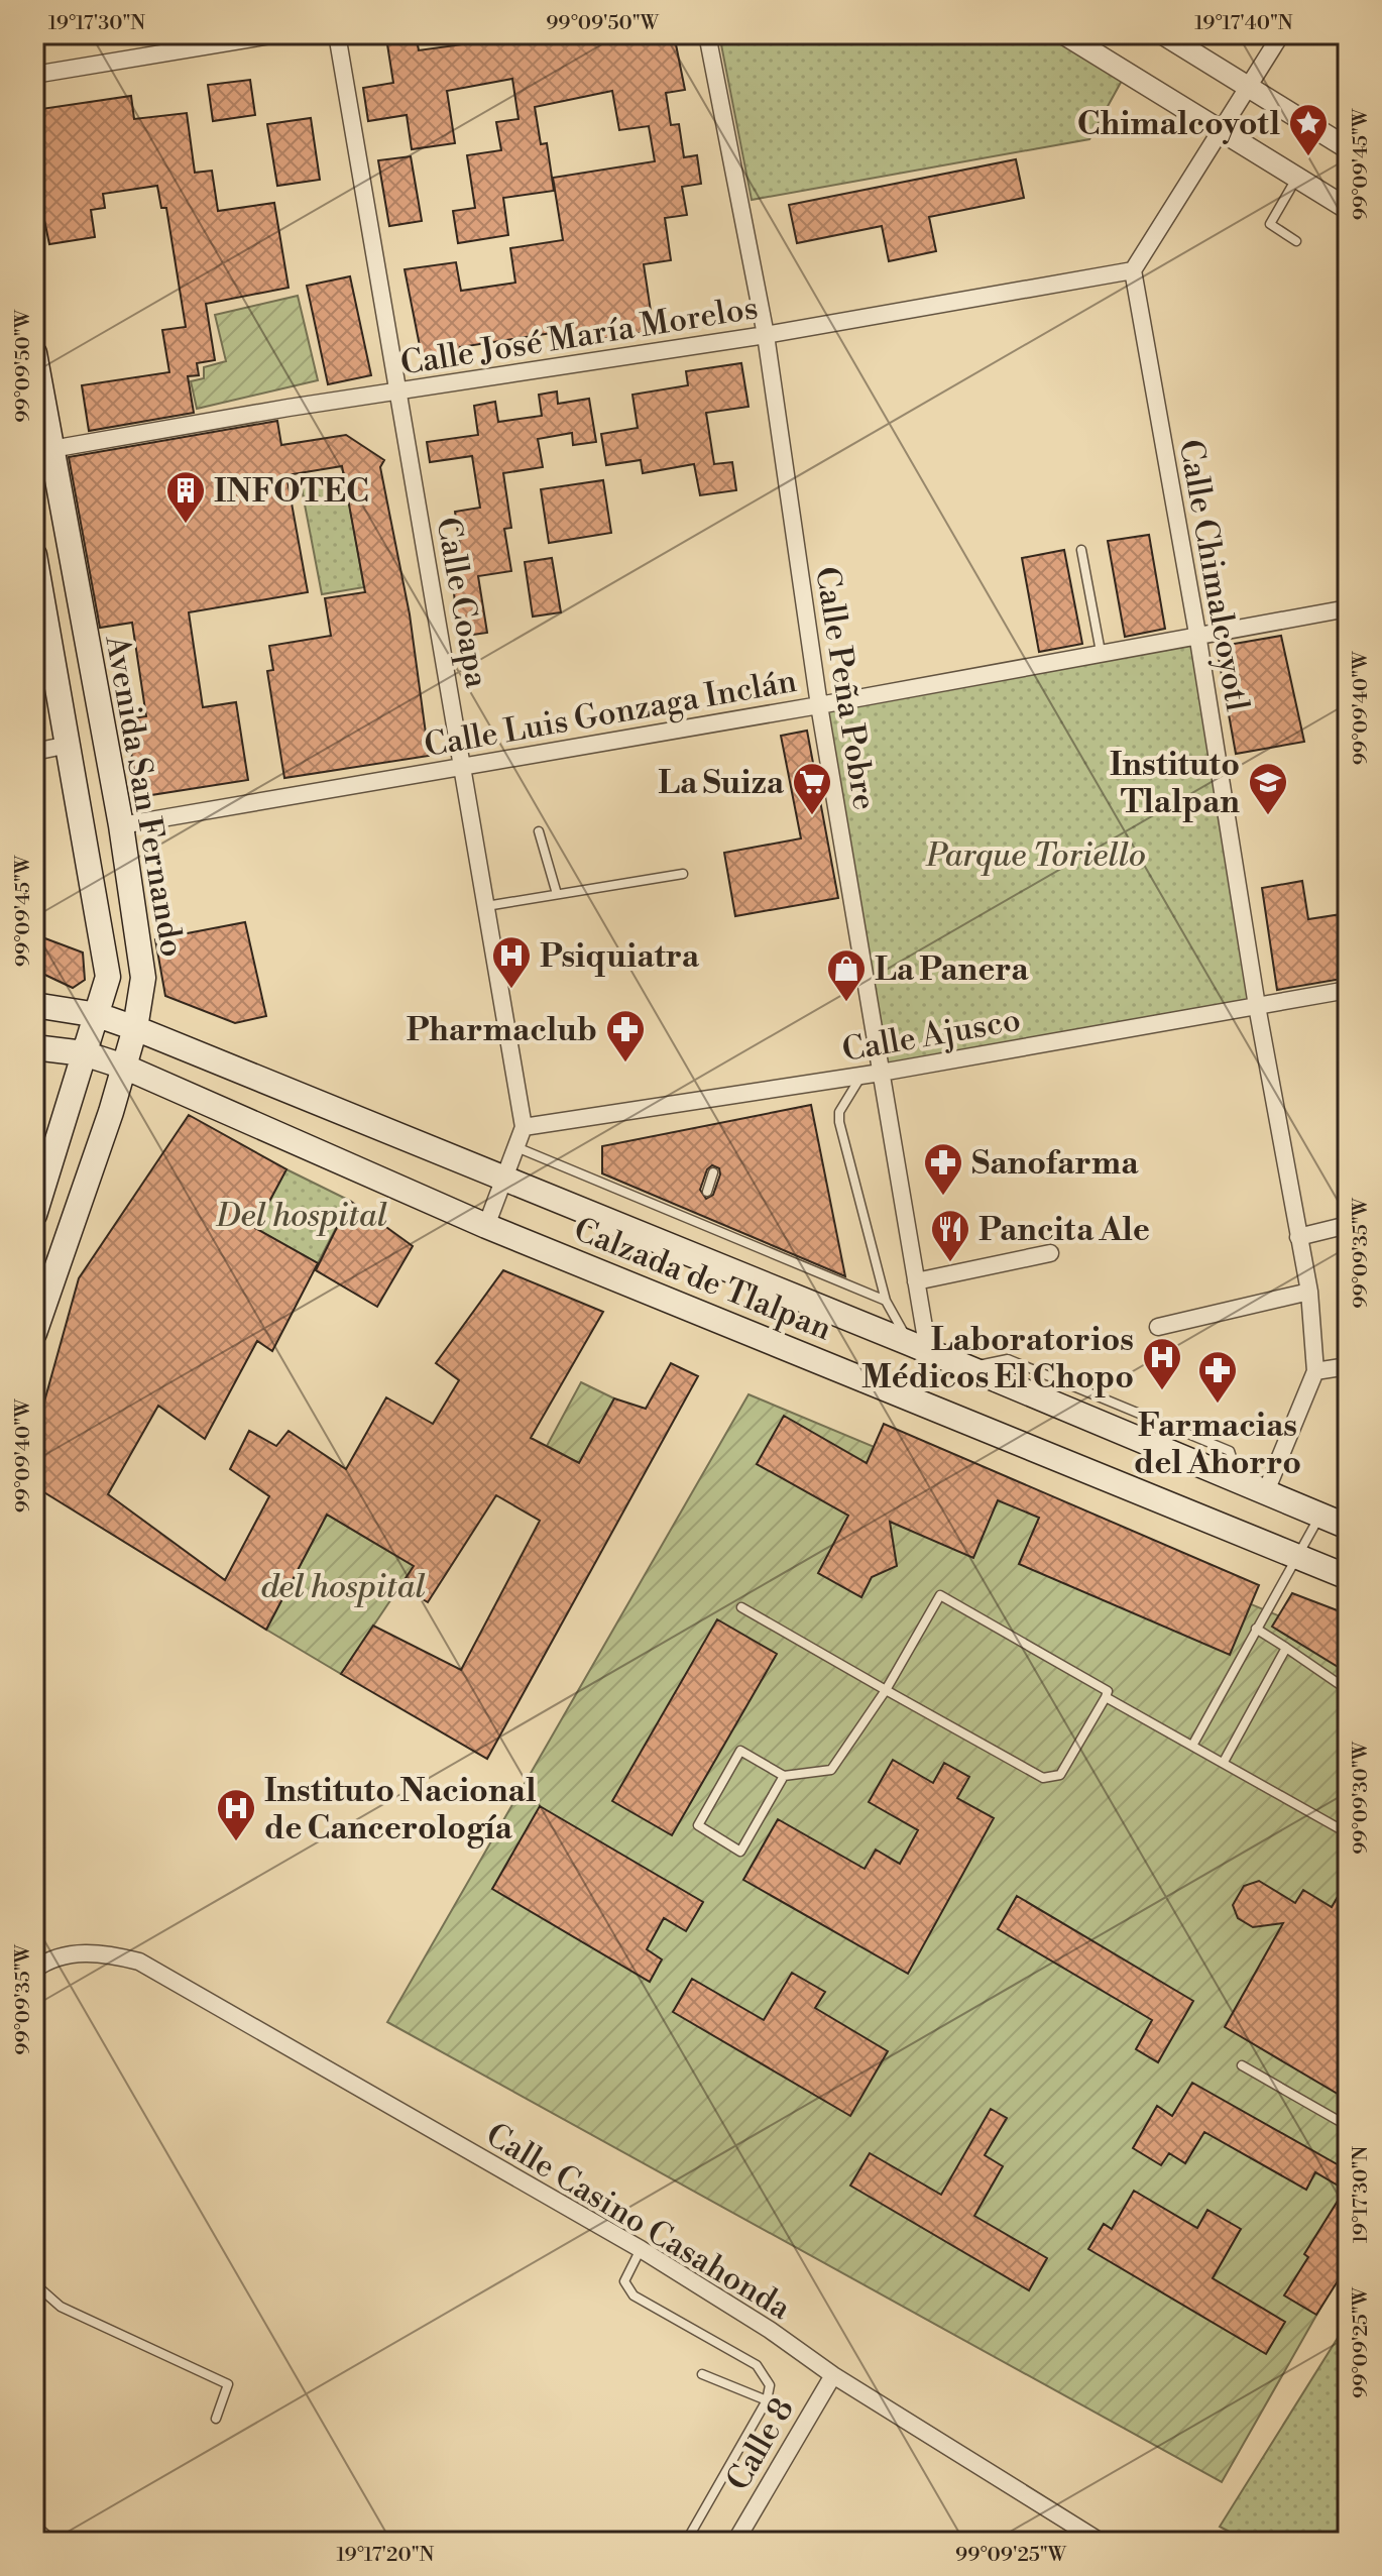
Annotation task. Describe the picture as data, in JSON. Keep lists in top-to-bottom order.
{
  "streets": {
    "main road": ["Avenida San Fernando", "Calzada de Tlalpan"],
    "street": [
      "Calle José María Morelos",
      "Calle Chimalcoyotl",
      "Calle Coapa",
      "Calle Peña Pobre",
      "Calle Luis Gonzaga Inclán",
      "Calle Ajusco",
      "Calle Casino Casahonda",
      "Calle 8"
    ]
  },
  "crossings": [
    ["Calle José María Morelos", "Calle Chimalcoyotl"],
    ["Calle José María Morelos", "Calle Coapa"],
    ["Calle José María Morelos", "Calle Peña Pobre"],
    ["Calle José María Morelos", "Avenida San Fernando"],
    ["Calle Chimalcoyotl", "Calle Luis Gonzaga Inclán"],
    ["Calle Chimalcoyotl", "Calle Ajusco"],
    ["Calle Chimalcoyotl", "Calzada de Tlalpan"],
    ["Calle Coapa", "Calle Luis Gonzaga Inclán"],
    ["Calle Coapa", "Calle Ajusco"],
    ["Calle Coapa", "Calzada de Tlalpan"],
    ["Calle Peña Pobre", "Calle Luis Gonzaga Inclán"],
    ["Calle Peña Pobre", "Calle Ajusco"],
    ["Calle Peña Pobre", "Calzada de Tlalpan"],
    ["Calle Luis Gonzaga Inclán", "Avenida San Fernando"],
    ["Avenida San Fernando", "Calzada de Tlalpan"],
    ["Calle Casino Casahonda", "Calle 8"]
  ],
  "parks": ["Parque Toriello", "Del hospital", "del hospital"],
  "places": {
    "place": ["Chimalcoyotl"],
    "building": ["INFOTEC"],
    "supermarket": ["La Suiza"],
    "school or university": ["Instituto Tlalpan"],
    "hospital": ["Psiquiatra", "Laboratorios Médicos El Chopo", "Instituto Nacional de Cancerología"],
    "shop": ["La Panera"],
    "pharmacy": ["Pharmaclub", "Sanofarma", "Farmacias del Ahorro"],
    "restaurant": ["Pancita Ale"]
  },
  "coordinates": [
    "19°17'30\"N",
    "99°09'50\"W",
    "19°17'40\"N",
    "99°09'45\"W",
    "99°09'40\"W",
    "99°09'35\"W",
    "99°09'30\"W",
    "99°09'25\"W",
    "19°17'20\"N"
  ]
}
